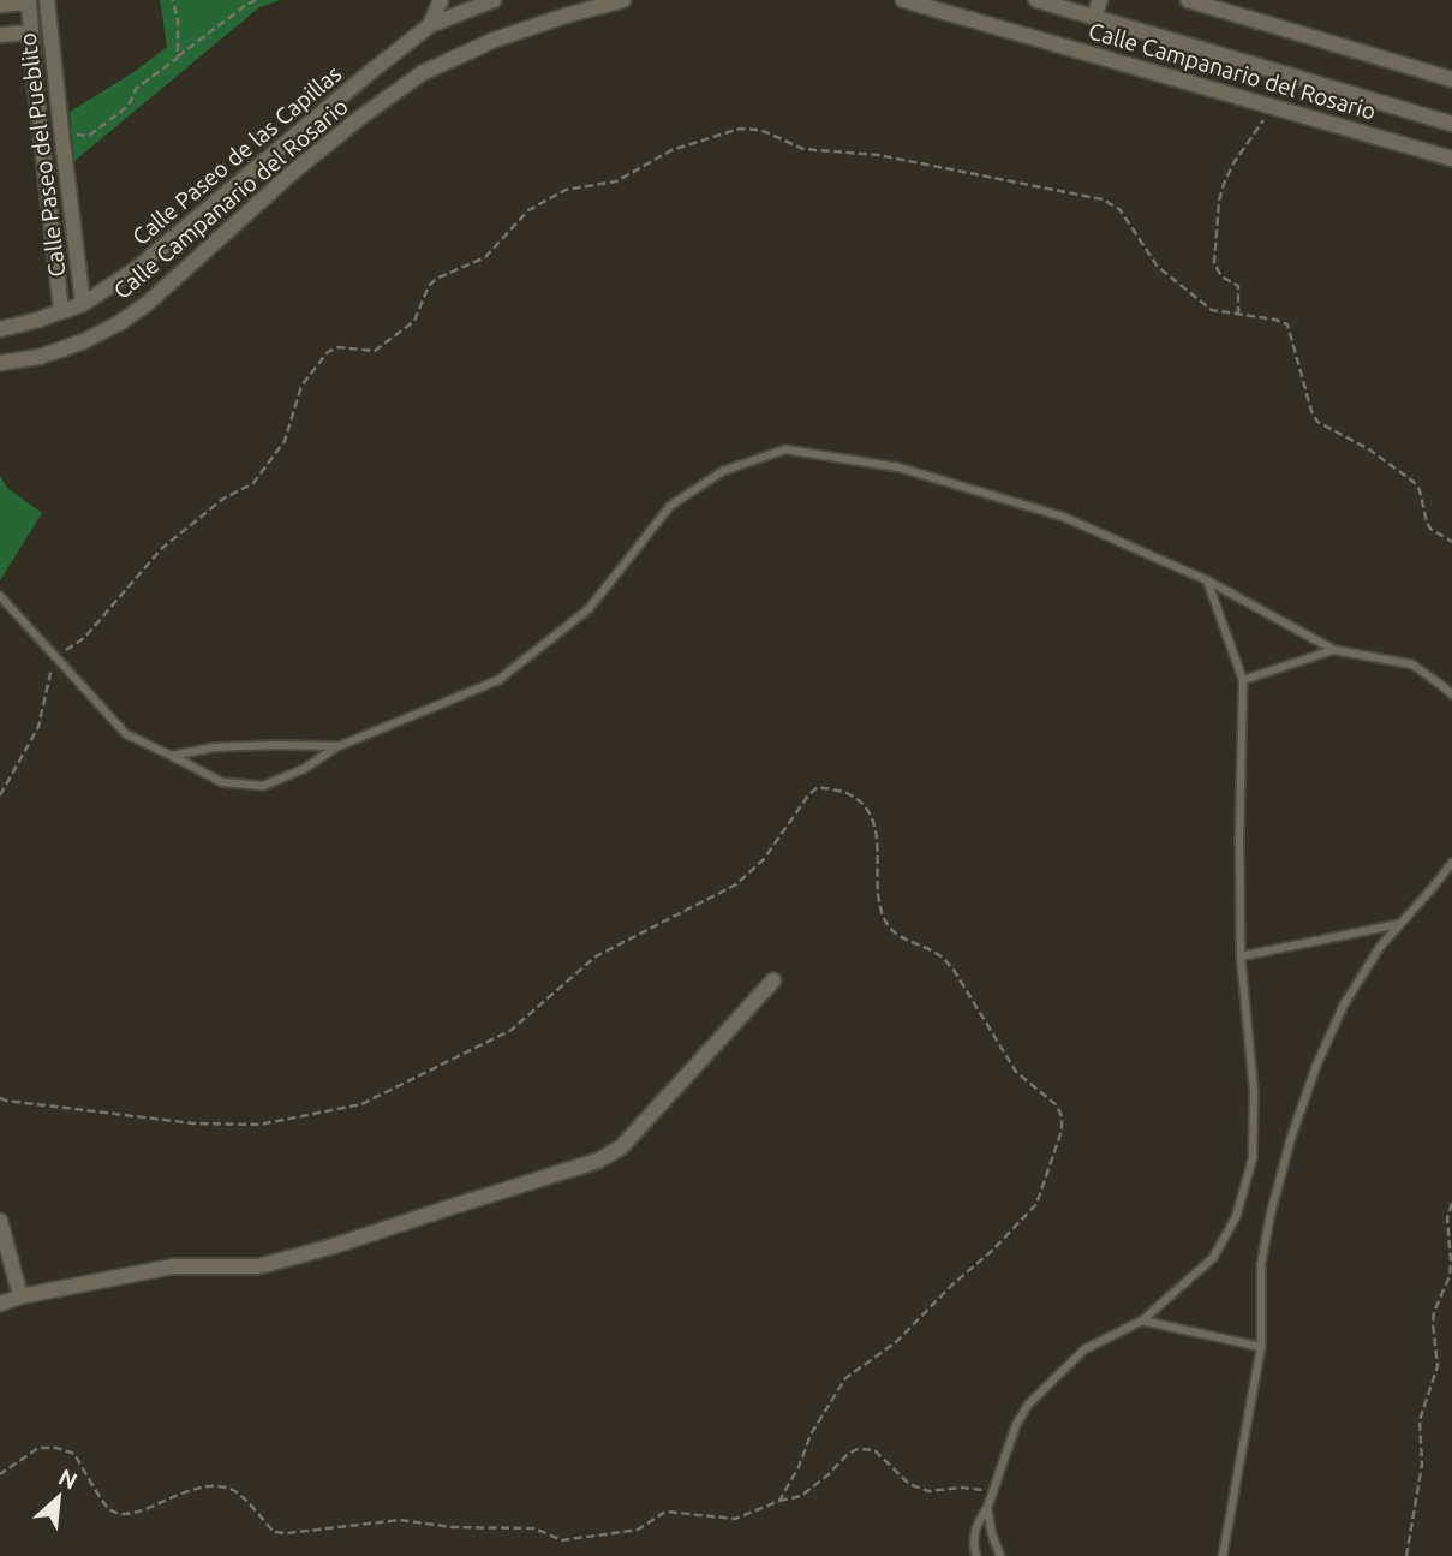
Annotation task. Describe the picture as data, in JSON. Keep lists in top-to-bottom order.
{
  "streets": {
    "street": ["Calle Campanario del Rosario", "Calle Paseo del Pueblito", "Calle Paseo de las Capillas"]
  },
  "crossings": [
    ["Calle Paseo del Pueblito", "Calle Paseo de las Capillas"]
  ],
  "north": "top right"
}
